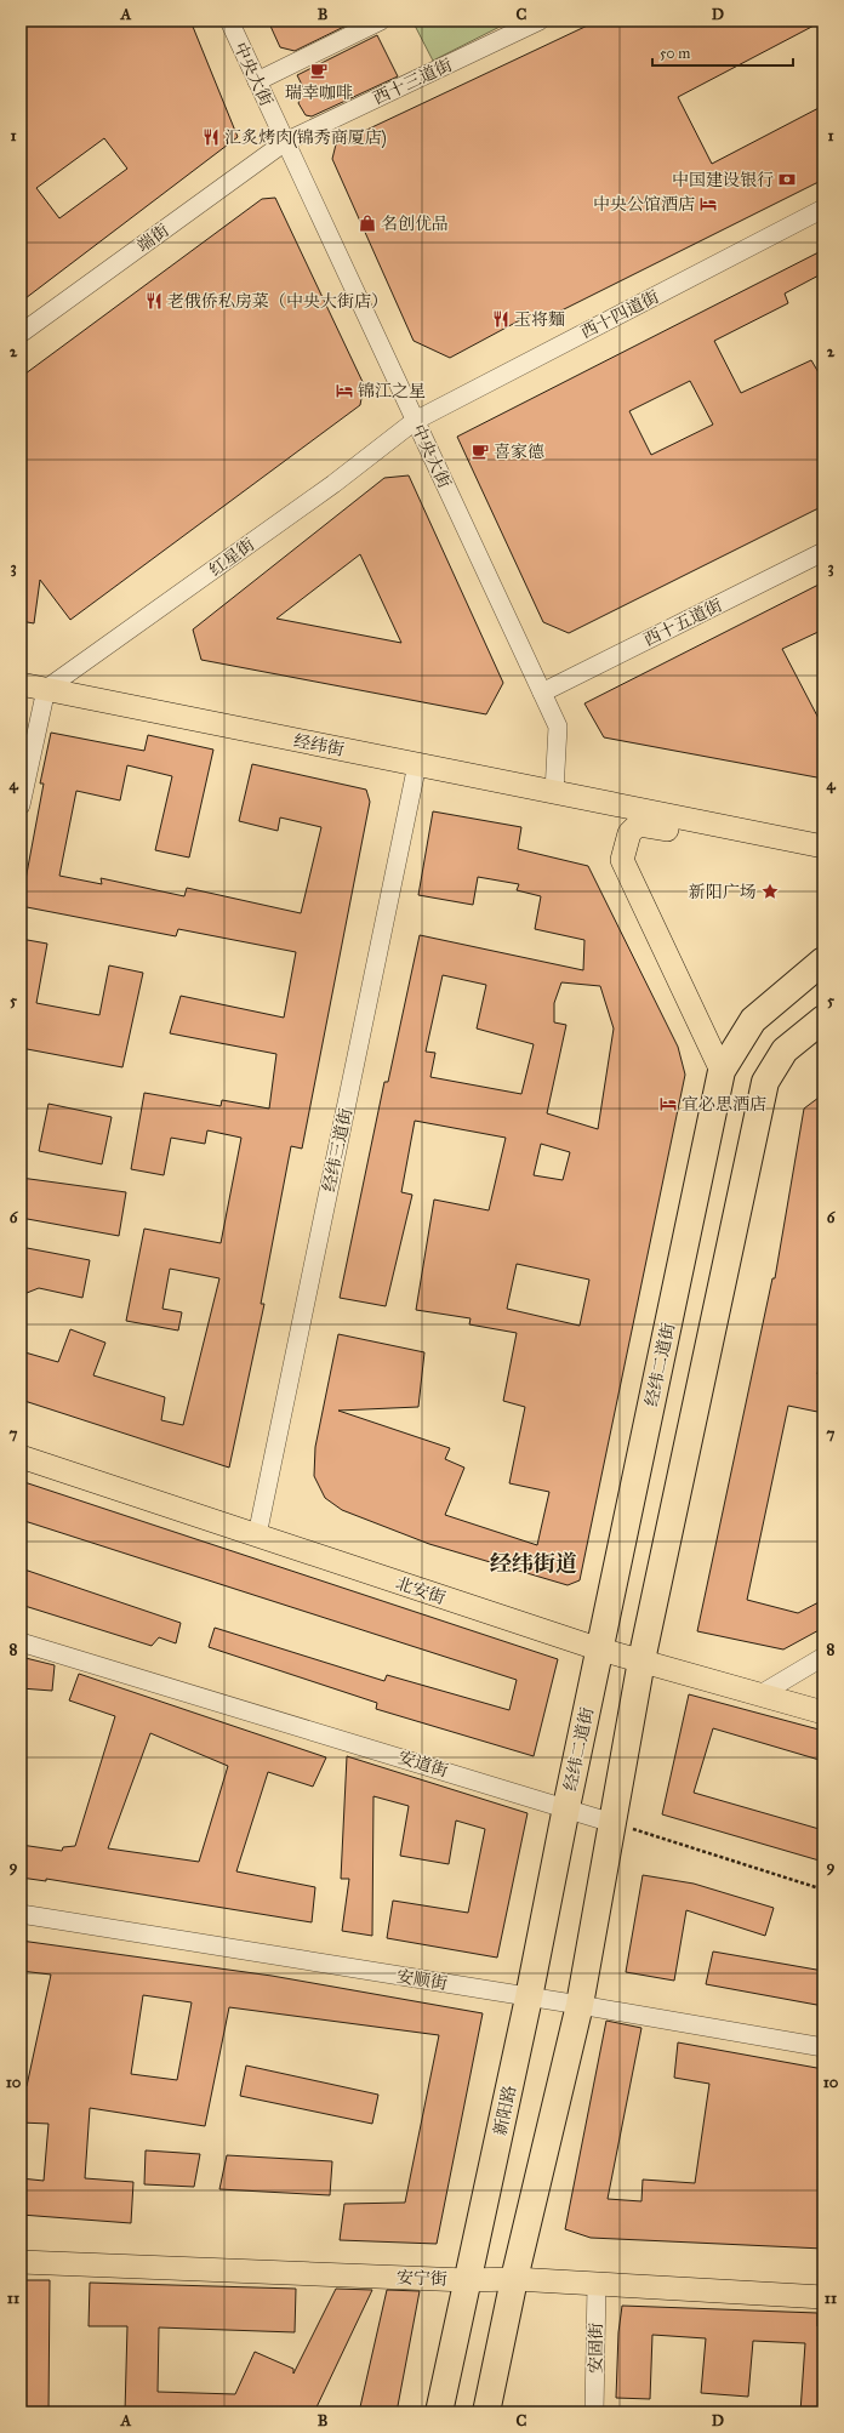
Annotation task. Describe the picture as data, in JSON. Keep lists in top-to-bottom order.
{
  "streets": {
    "highway": ["经纬二道街", "新阳路"],
    "main road": ["经纬街", "北安街", "安宁街"],
    "street": [
      "中央大街",
      "西十三道街",
      "端街",
      "西十四道街",
      "红星街",
      "西十五道街",
      "经纬三道街",
      "安道街",
      "安顺街",
      "安固街"
    ]
  },
  "crossings": [
    ["中央大街", "西十三道街"],
    ["中央大街", "端街"],
    ["中央大街", "西十四道街"],
    ["中央大街", "红星街"],
    ["中央大街", "西十五道街"],
    ["中央大街", "经纬街"],
    ["西十三道街", "端街"],
    ["西十四道街", "红星街"],
    ["红星街", "经纬街"],
    ["经纬街", "经纬三道街"],
    ["经纬三道街", "北安街"],
    ["经纬二道街", "北安街"],
    ["经纬二道街", "安道街"],
    ["经纬二道街", "新阳路"],
    ["安道街", "新阳路"],
    ["安顺街", "新阳路"],
    ["新阳路", "安宁街"],
    ["安宁街", "安固街"]
  ],
  "districts": ["经纬街道"],
  "places": {
    "cafe": ["瑞幸咖啡", "喜家德"],
    "restaurant": ["汇炙烤肉(锦秀商厦店)", "老俄侨私房菜（中央大街店）", "玉将麵"],
    "bank": ["中国建设银行"],
    "hotel": ["中央公馆酒店", "锦江之星", "宜必思酒店"],
    "shop": ["名创优品"],
    "place": ["新阳广场"]
  },
  "scale_bar": "50 m",
  "grid": {
    "columns": [
      "A",
      "B",
      "C",
      "D"
    ],
    "rows": [
      "1",
      "2",
      "3",
      "4",
      "5",
      "6",
      "7",
      "8",
      "9",
      "10",
      "11"
    ]
  }
}
